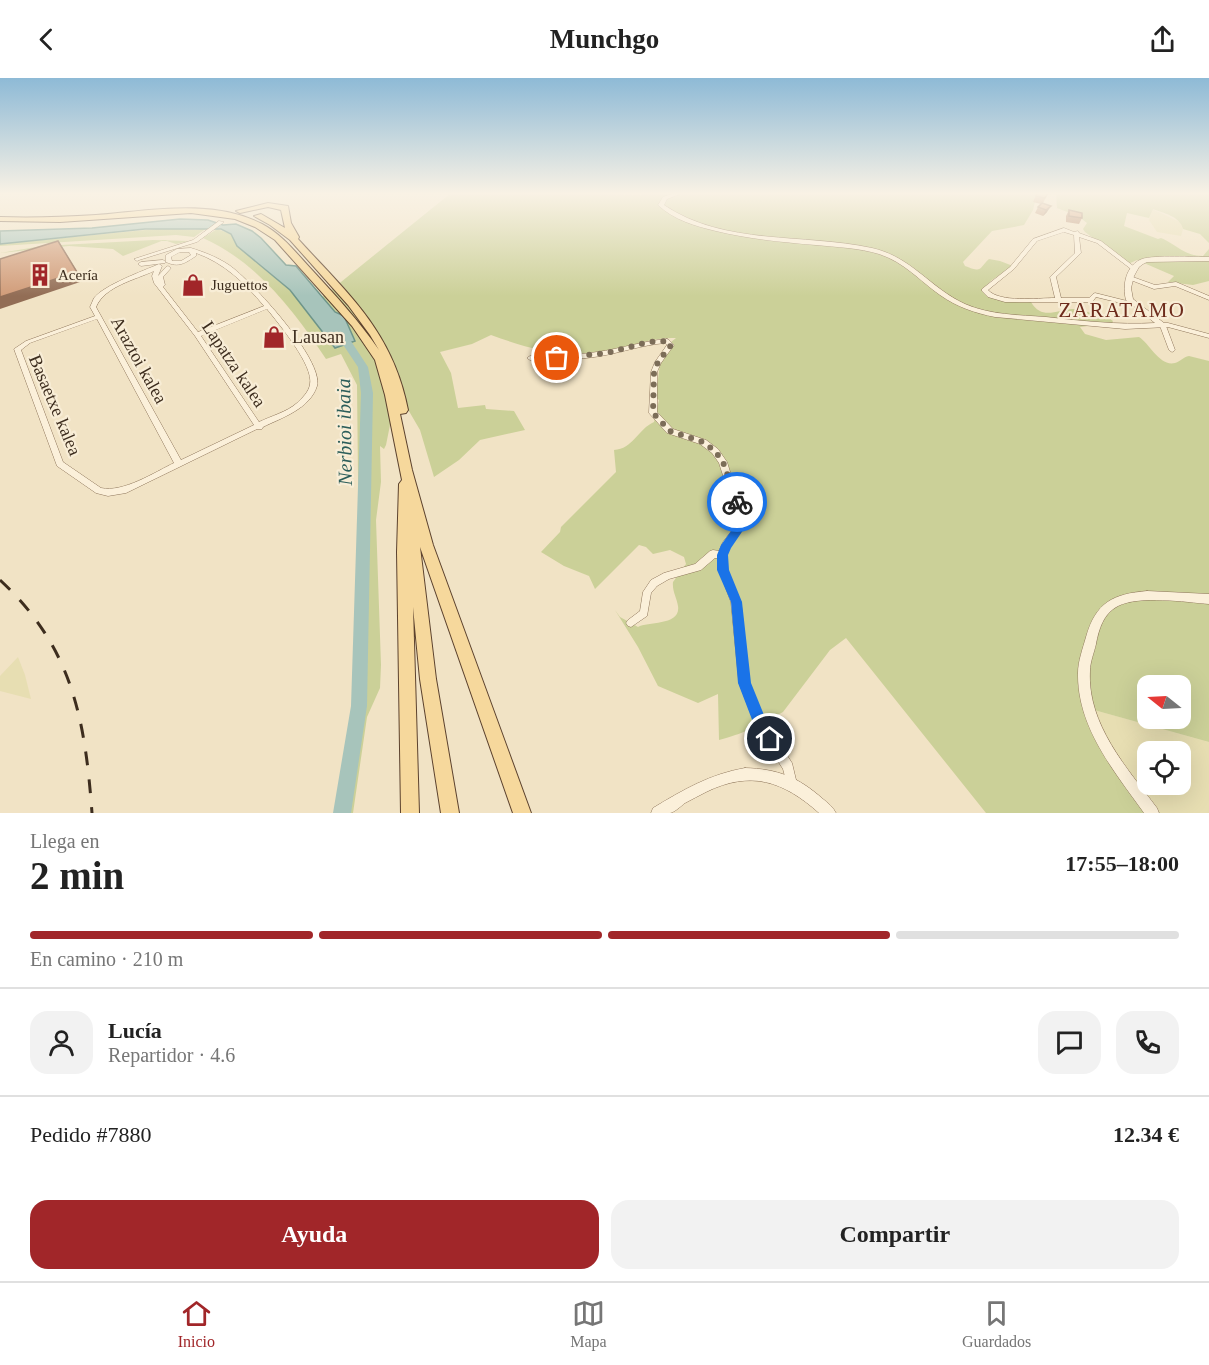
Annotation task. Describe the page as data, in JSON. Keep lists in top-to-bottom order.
{
  "streets": {
    "street": ["Araztoi kalea", "Lapatza kalea", "Basaetxe kalea"]
  },
  "crossings": [
    ["Araztoi kalea", "Basaetxe kalea"]
  ],
  "districts": ["ZARATAMO"],
  "water": ["Nerbioi ibaia"],
  "places": {
    "building": ["Acería"],
    "shop": ["Juguettos", "Lausan"]
  },
  "north": "left",
  "page": {
    "header": "Munchgo",
    "heading": ["2 min", "Llega en", "17:55–18:00"],
    "panel": [
      "Lucía",
      "Repartidor · 4.6",
      "Pedido #7880",
      "12.34 €"
    ],
    "bar": "En camino · 210 m",
    "buttons": ["Ayuda", "Compartir"],
    "tabs": ["Inicio", "Mapa", "Guardados"]
  }
}
